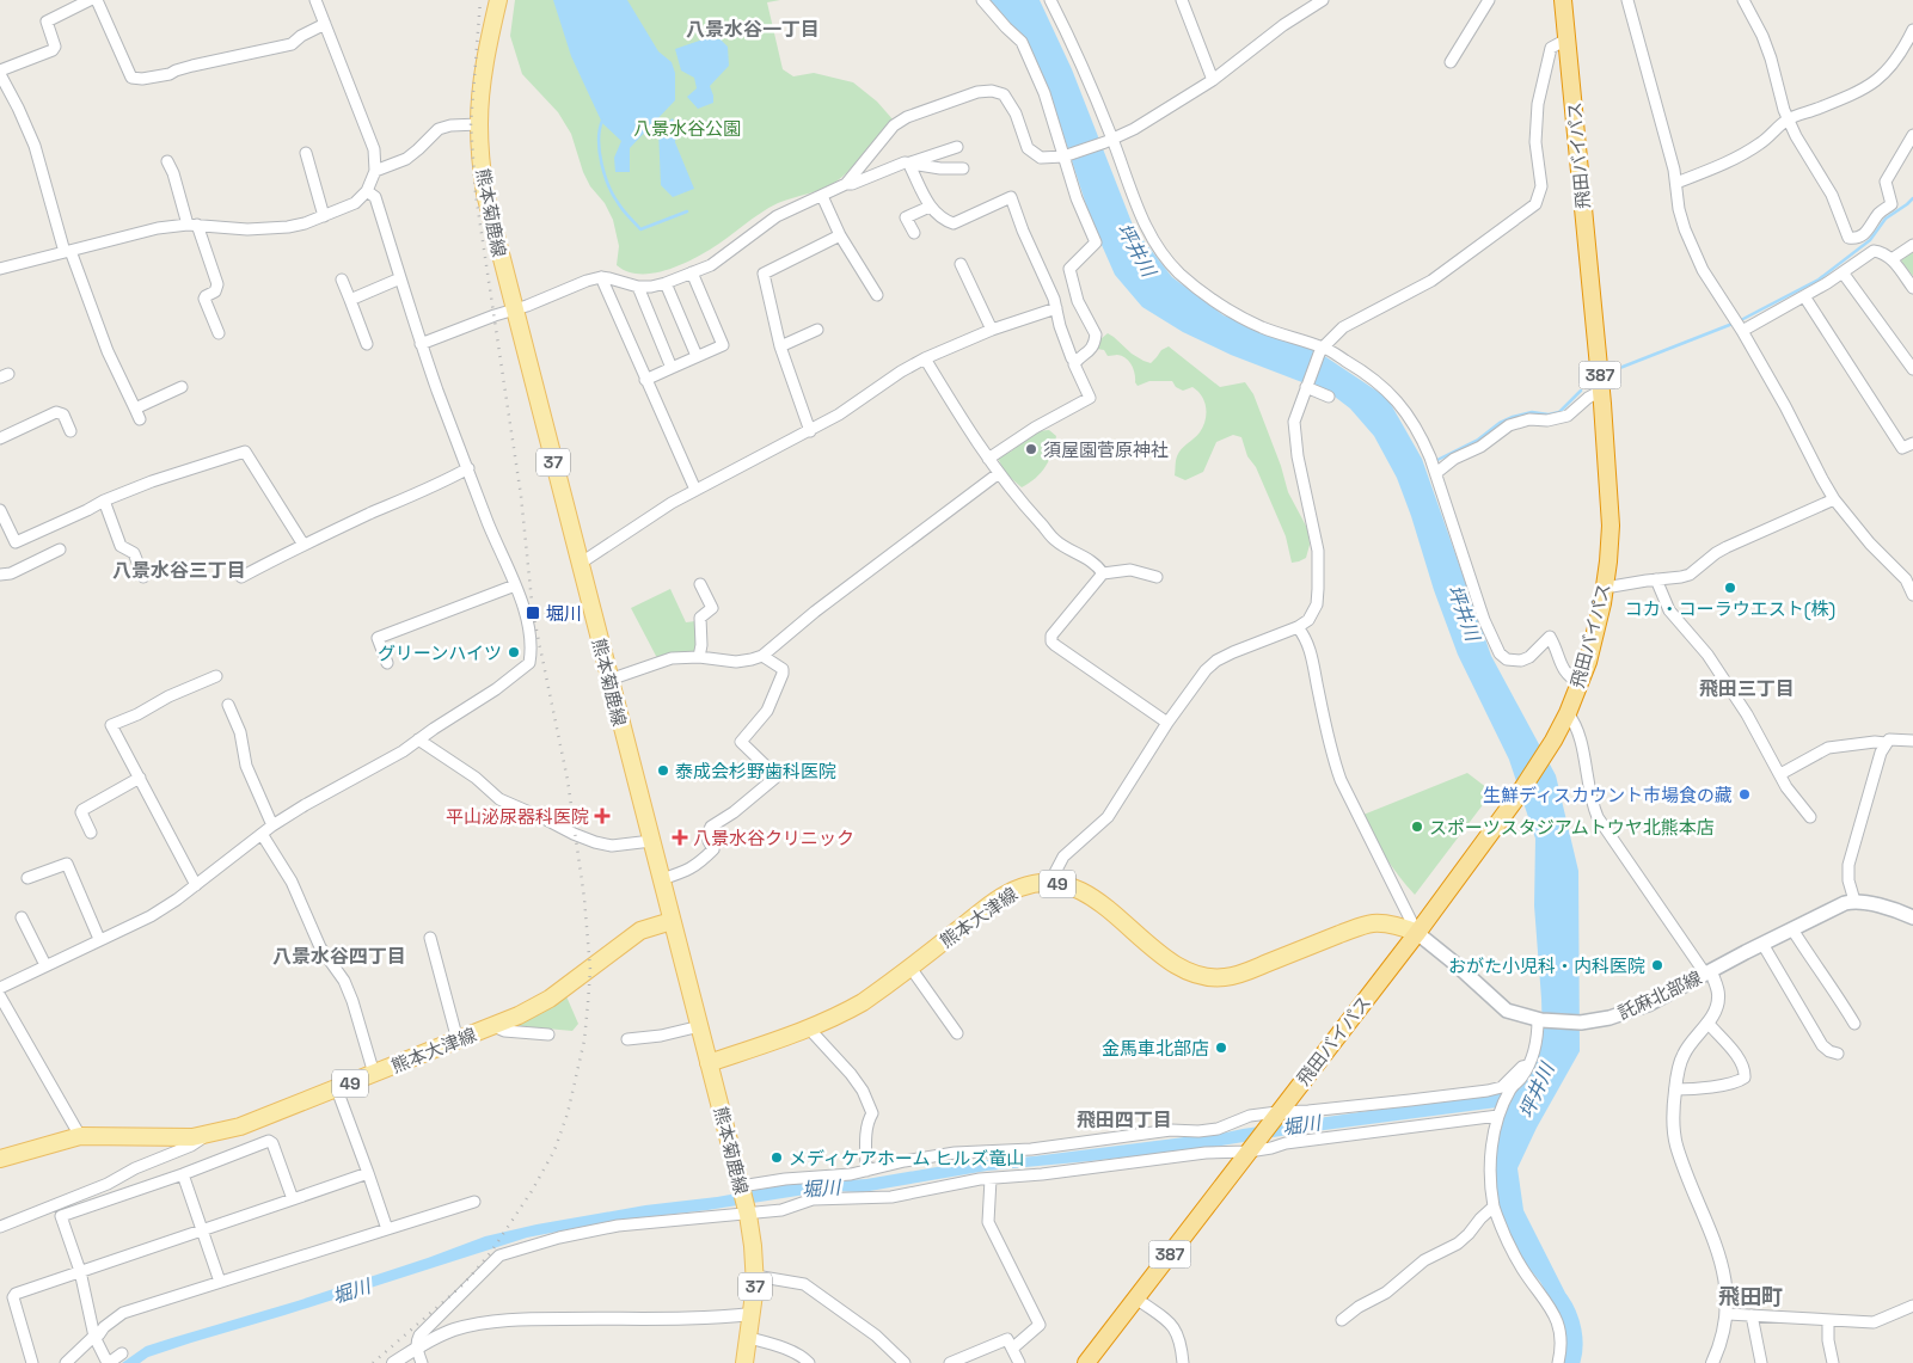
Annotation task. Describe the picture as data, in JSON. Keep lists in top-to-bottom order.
{
  "streets": {
    "highway": ["飛田バイパス", "387"],
    "main road": [
      "熊本菊鹿線",
      "37",
      "49",
      "熊本大津線",
      "託麻北部線"
    ]
  },
  "crossings": [
    ["飛田バイパス", "熊本大津線"],
    ["飛田バイパス", "託麻北部線"],
    ["熊本菊鹿線", "熊本大津線"],
    ["熊本大津線", "託麻北部線"]
  ],
  "districts": [
    "八景水谷一丁目",
    "八景水谷三丁目",
    "飛田三丁目",
    "八景水谷四丁目",
    "飛田四丁目",
    "飛田町"
  ],
  "water": ["坪井川", "堀川"],
  "parks": ["八景水谷公園"],
  "places": {
    "other": [
      "須屋園菅原神社",
      "コカ・コーラウエスト(株)",
      "グリーンハイツ",
      "泰成会杉野歯科医院",
      "生鮮ディスカウント市場食の藏",
      "スポーツスタジアムトウヤ北熊本店",
      "おがた小児科・内科医院",
      "金馬車北部店",
      "メディケアホーム ヒルズ竜山"
    ],
    "transit": ["堀川"],
    "health": ["平山泌尿器科医院", "八景水谷クリニック"]
  }
}
